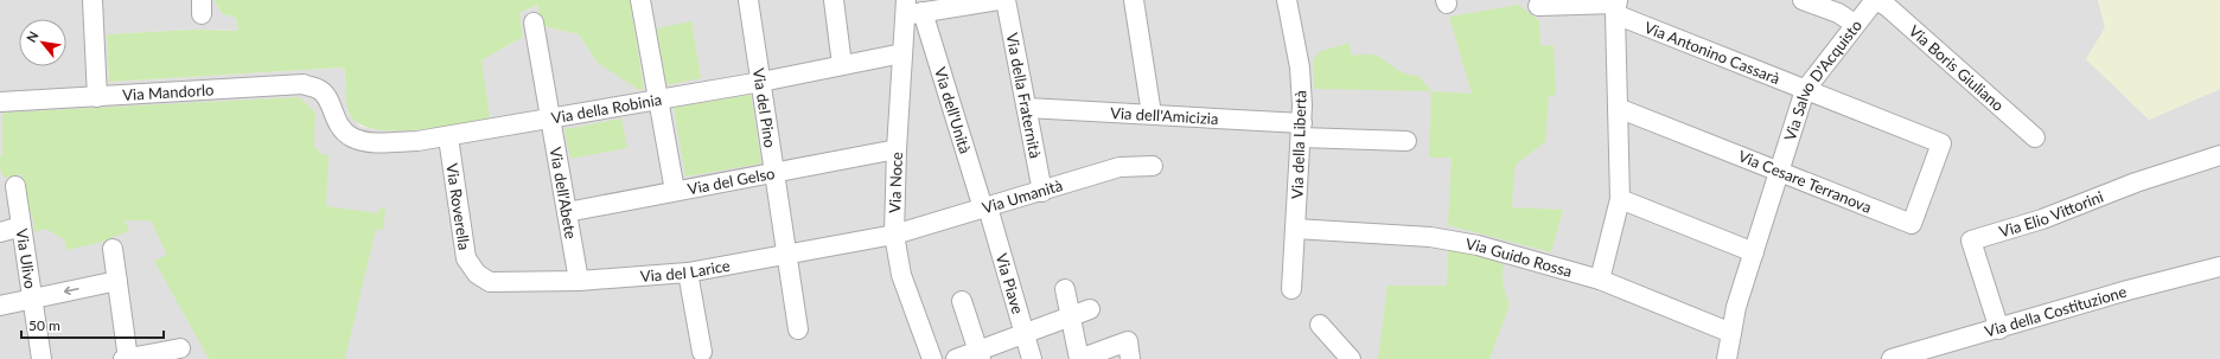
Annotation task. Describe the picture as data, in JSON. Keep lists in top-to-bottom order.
{
  "streets": {
    "street": [
      "Via Antonino Cassarà",
      "Via Boris Giuliano",
      "Via Salvo D'Acquisto",
      "Via Mandorlo",
      "Via della Fraternità",
      "Via del Pino",
      "Via della Robinia",
      "Via dell'Unità",
      "Via dell'Amicizia",
      "Via della Libertà",
      "Via del Gelso",
      "Via Cesare Terranova",
      "Via Noce",
      "Via dell'Abete",
      "Via Umanità",
      "Via Roverella",
      "Via Elio Vittorini",
      "Via Guido Rossa",
      "Via Ulivo",
      "Via del Larice",
      "Via Piave",
      "Via della Costituzione"
    ]
  },
  "crossings": [
    ["Via Antonino Cassarà", "Via Salvo D'Acquisto"],
    ["Via Antonino Cassarà", "Via Cesare Terranova"],
    ["Via Boris Giuliano", "Via Salvo D'Acquisto"],
    ["Via Salvo D'Acquisto", "Via Cesare Terranova"],
    ["Via Salvo D'Acquisto", "Via Guido Rossa"],
    ["Via Mandorlo", "Via della Robinia"],
    ["Via della Fraternità", "Via dell'Amicizia"],
    ["Via della Fraternità", "Via Umanità"],
    ["Via del Pino", "Via della Robinia"],
    ["Via del Pino", "Via del Gelso"],
    ["Via del Pino", "Via del Larice"],
    ["Via della Robinia", "Via Noce"],
    ["Via della Robinia", "Via dell'Abete"],
    ["Via della Robinia", "Via Roverella"],
    ["Via dell'Unità", "Via Noce"],
    ["Via dell'Unità", "Via Umanità"],
    ["Via dell'Unità", "Via Piave"],
    ["Via dell'Amicizia", "Via della Libertà"],
    ["Via della Libertà", "Via Guido Rossa"],
    ["Via del Gelso", "Via Noce"],
    ["Via del Gelso", "Via dell'Abete"],
    ["Via Noce", "Via Umanità"],
    ["Via Noce", "Via del Larice"],
    ["Via dell'Abete", "Via del Larice"],
    ["Via Umanità", "Via del Larice"],
    ["Via Umanità", "Via Piave"],
    ["Via Roverella", "Via del Larice"],
    ["Via Elio Vittorini", "Via della Costituzione"]
  ],
  "scale_bar": "50 m",
  "north": "top left"
}
